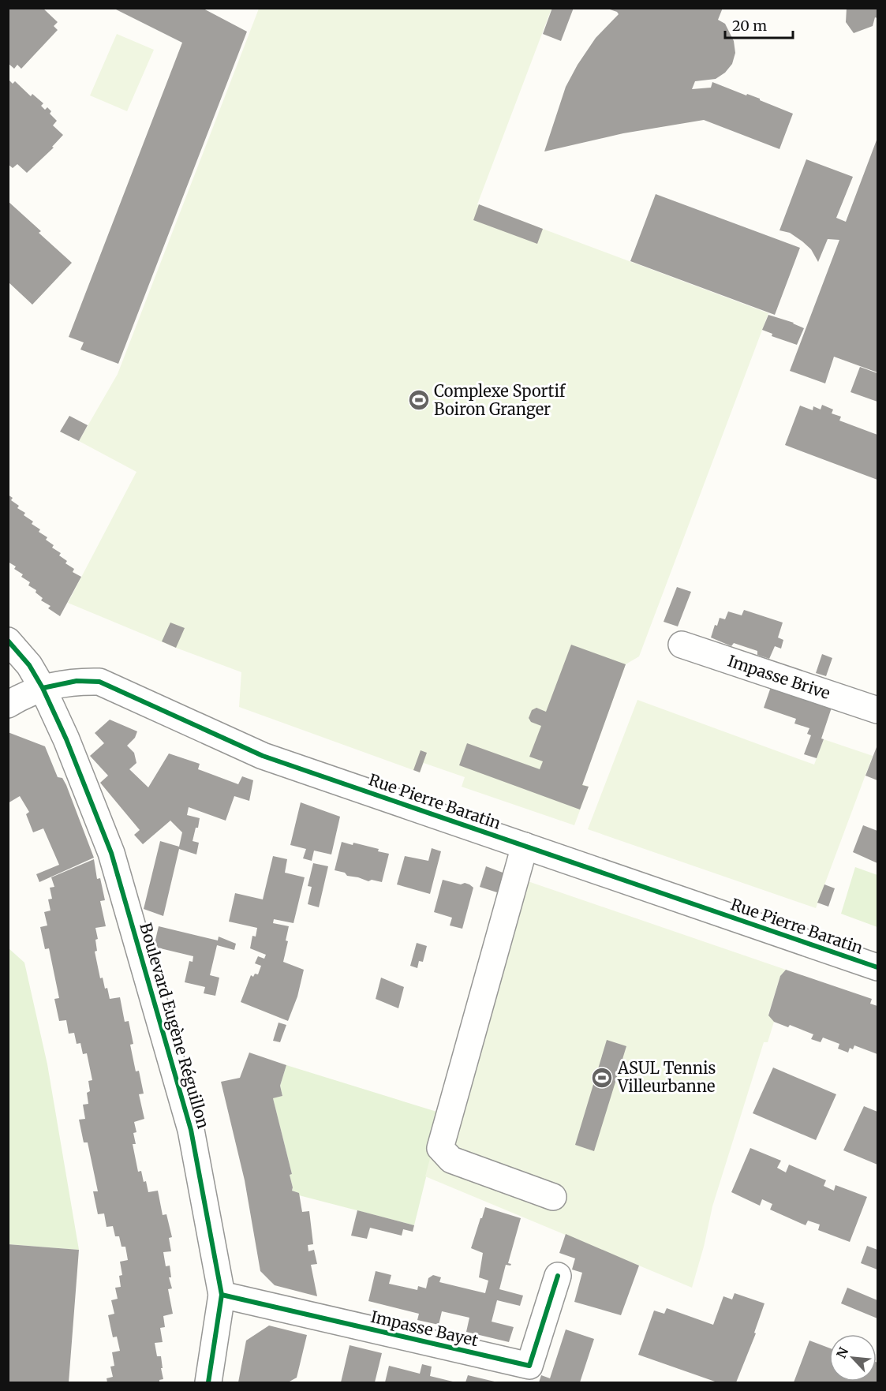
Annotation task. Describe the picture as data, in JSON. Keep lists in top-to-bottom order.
{
  "streets": {
    "street": [
      "Impasse Brive",
      "Rue Pierre Baratin",
      "Boulevard Eugène Réguillon",
      "Impasse Bayet"
    ]
  },
  "crossings": [
    ["Rue Pierre Baratin", "Boulevard Eugène Réguillon"],
    ["Boulevard Eugène Réguillon", "Impasse Bayet"]
  ],
  "places": {
    "sports": ["Complexe Sportif Boiron Granger", "ASUL Tennis Villeurbanne"]
  },
  "scale_bar": "20 m",
  "north": "top left"
}
